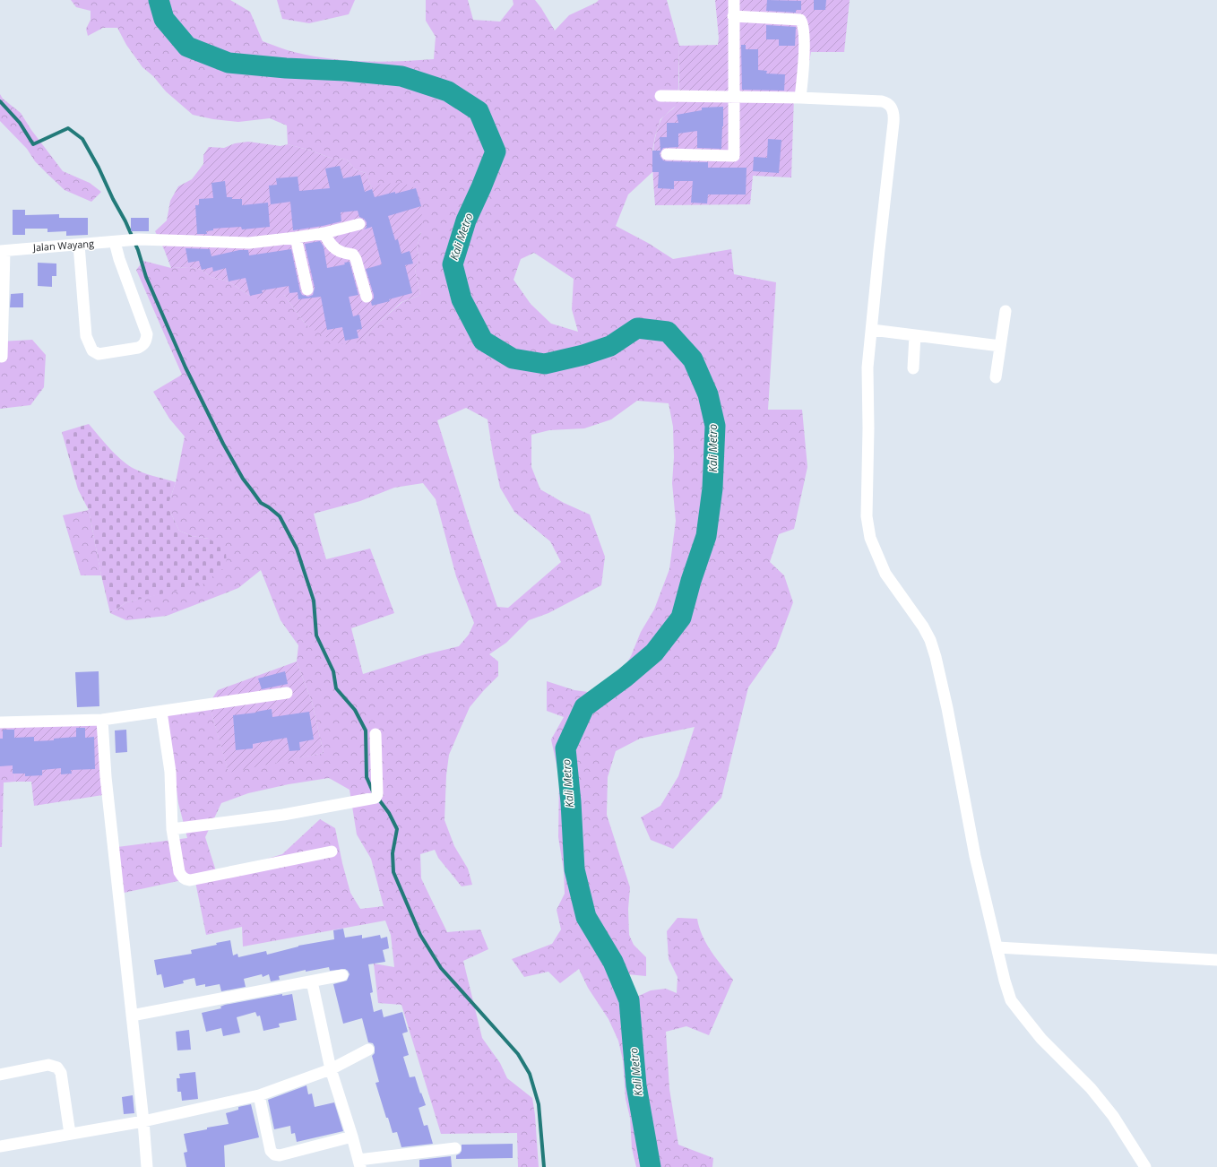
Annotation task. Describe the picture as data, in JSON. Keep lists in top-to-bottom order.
{
  "streets": {
    "street": ["Jalan Wayang"]
  },
  "water": ["Kali Metro"]
}
